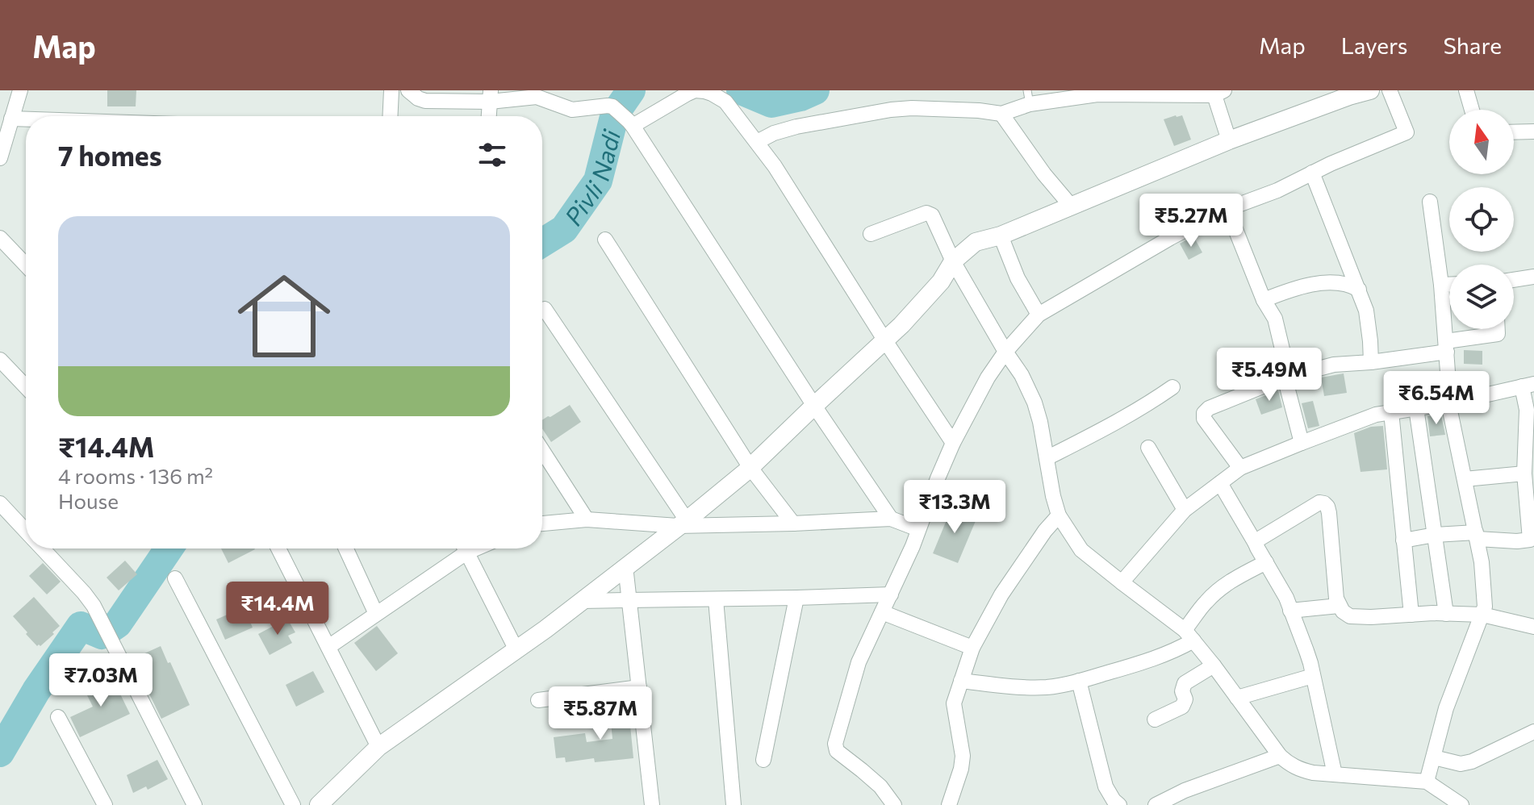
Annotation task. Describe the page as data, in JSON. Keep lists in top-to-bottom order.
{
  "water": ["Pivli Nadi"],
  "north": "top",
  "page": {
    "header": "Map",
    "nav": ["Map", "Layers", "Share"],
    "heading": "7 homes",
    "price": [
      "₹5.27M",
      "₹5.49M",
      "₹6.54M",
      "₹13.3M",
      "₹14.4M",
      "₹7.03M",
      "₹5.87M"
    ],
    "list": [
      {
        "name": "₹14.4M",
        "note": "4 rooms · 136 m² · House"
      }
    ]
  }
}
